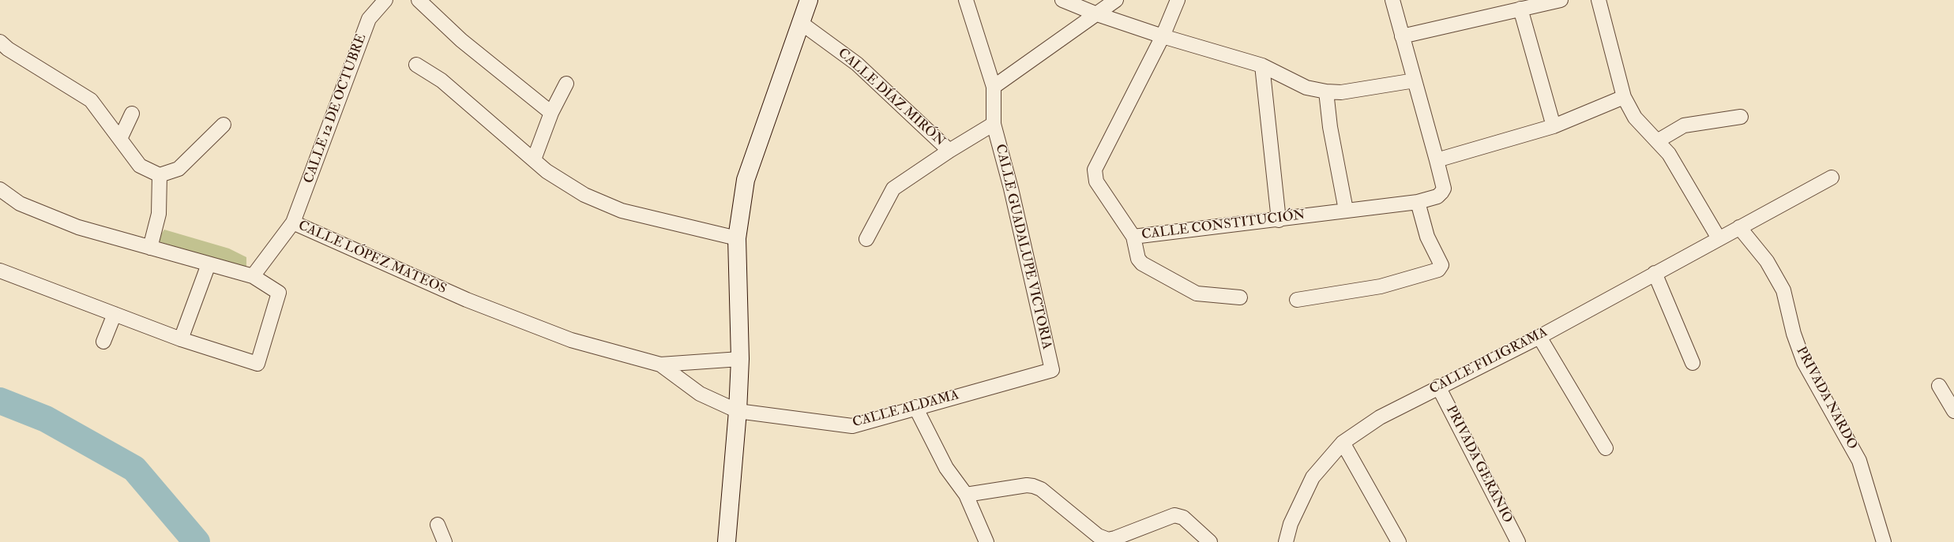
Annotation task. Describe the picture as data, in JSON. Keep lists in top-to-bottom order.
{
  "streets": {
    "street": [
      "CALLE DÍAZ MIRÓN",
      "CALLE 12 DE OCTUBRE",
      "CALLE CONSTITUCIÓN",
      "CALLE GUADALUPE VICTORIA",
      "CALLE LÓPEZ MATEOS",
      "CALLE FILIGRAMA",
      "PRIVADA NARDO",
      "CALLE ALDAMA",
      "PRIVADA GERANIO"
    ]
  },
  "crossings": [
    ["CALLE DÍAZ MIRÓN", "CALLE GUADALUPE VICTORIA"],
    ["CALLE 12 DE OCTUBRE", "CALLE LÓPEZ MATEOS"],
    ["CALLE GUADALUPE VICTORIA", "CALLE ALDAMA"],
    ["CALLE LÓPEZ MATEOS", "CALLE ALDAMA"],
    ["CALLE FILIGRAMA", "PRIVADA NARDO"],
    ["CALLE FILIGRAMA", "PRIVADA GERANIO"]
  ]
}
